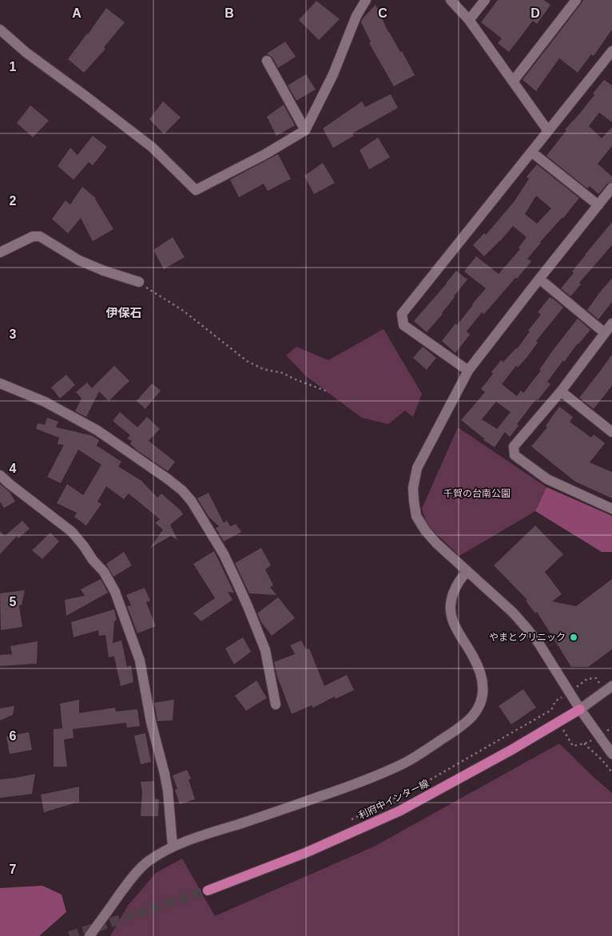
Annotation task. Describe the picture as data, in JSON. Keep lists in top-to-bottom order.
{
  "streets": {
    "main road": ["利府中インター線"]
  },
  "districts": ["伊保石"],
  "parks": ["千賀の台南公園"],
  "places": ["やまとクリニック"],
  "grid": {
    "columns": [
      "A",
      "B",
      "C",
      "D"
    ],
    "rows": [
      "1",
      "2",
      "3",
      "4",
      "5",
      "6",
      "7"
    ]
  }
}
